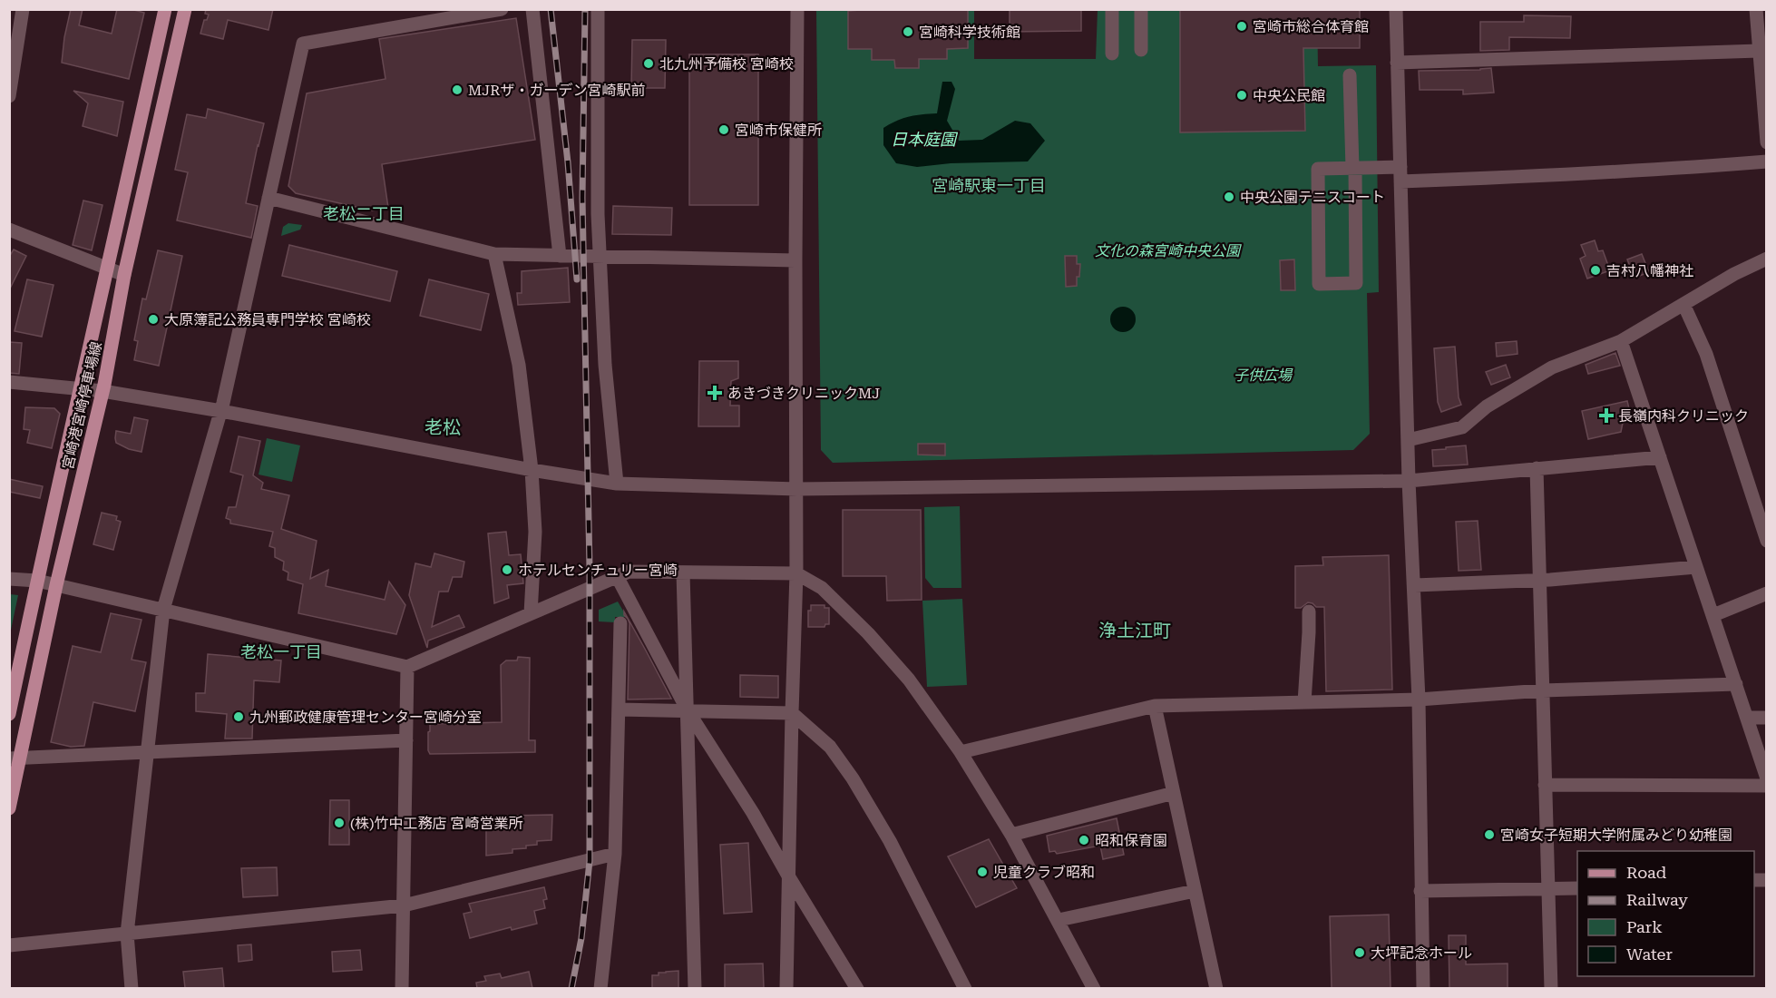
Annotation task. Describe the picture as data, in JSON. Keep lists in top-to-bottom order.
{
  "streets": {
    "main road": ["宮崎港宮崎停車場線"]
  },
  "districts": [
    "宮崎駅東一丁目",
    "老松二丁目",
    "老松",
    "浄土江町",
    "老松一丁目"
  ],
  "water": ["日本庭園"],
  "parks": ["文化の森宮崎中央公園", "子供広場"],
  "places": {
    "other": [
      "宮崎市総合体育館",
      "宮崎科学技術館",
      "北九州予備校 宮崎校",
      "MJRザ・ガーデン宮崎駅前",
      "中央公民館",
      "宮崎市保健所",
      "中央公園テニスコート",
      "吉村八幡神社",
      "大原簿記公務員専門学校 宮崎校",
      "ホテルセンチュリー宮崎",
      "九州郵政健康管理センター宮崎分室",
      "(株)竹中工務店 宮崎営業所",
      "宮崎女子短期大学附属みどり幼稚園",
      "昭和保育園",
      "児童クラブ昭和",
      "大坪記念ホール"
    ],
    "health": ["あきづきクリニックMJ", "長嶺内科クリニック"]
  },
  "legend": [
    "Road",
    "Railway",
    "Park",
    "Water"
  ]
}
